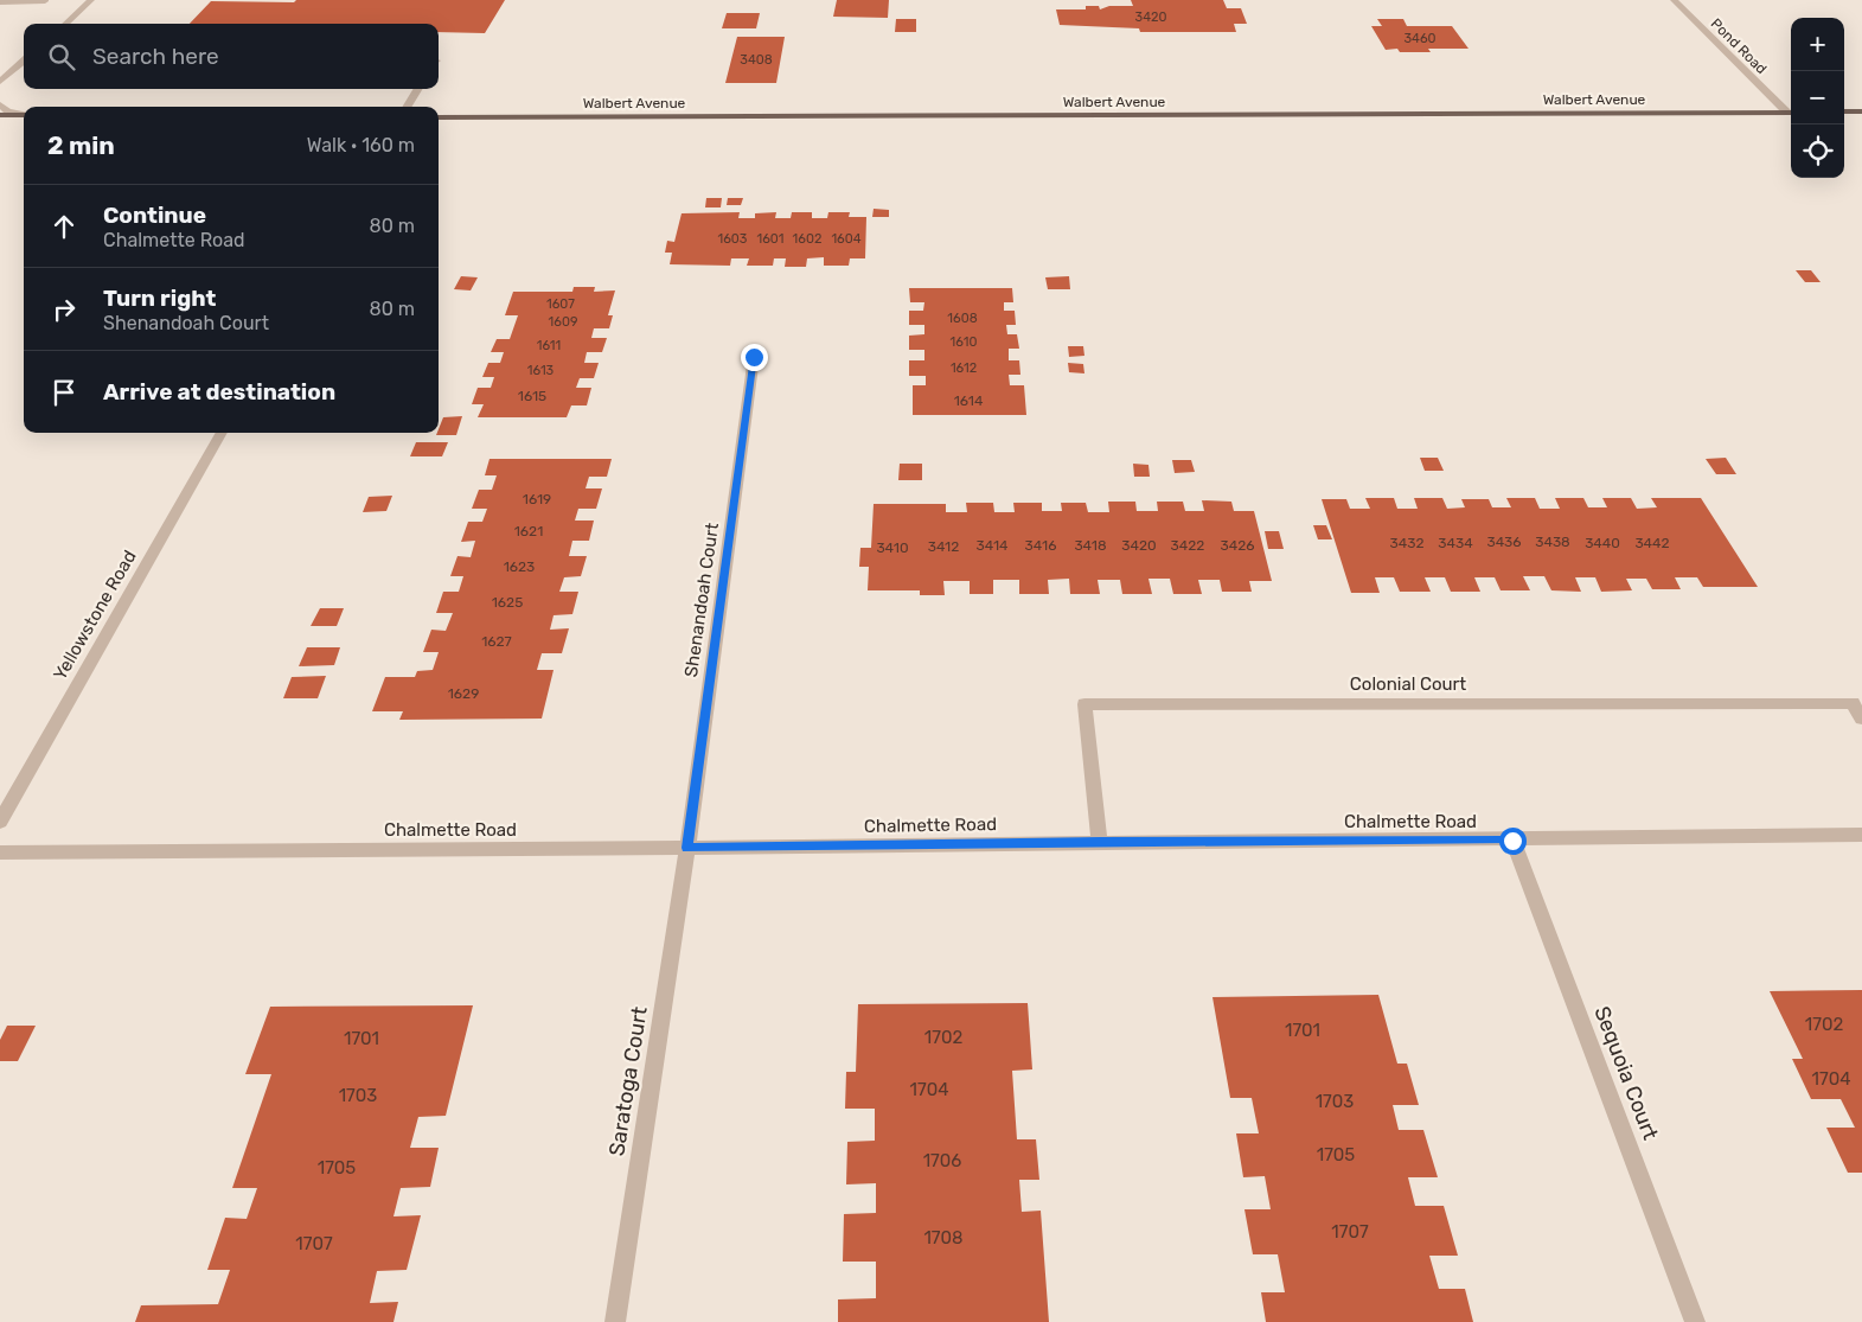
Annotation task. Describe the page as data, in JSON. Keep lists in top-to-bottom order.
{
  "streets": {
    "main road": ["Walbert Avenue"],
    "street": [
      "Pond Road",
      "Shenandoah Court",
      "Yellowstone Road",
      "Colonial Court",
      "Chalmette Road",
      "Sequoia Court",
      "Saratoga Court"
    ]
  },
  "crossings": [
    ["Pond Road", "Walbert Avenue"],
    ["Shenandoah Court", "Chalmette Road"],
    ["Shenandoah Court", "Saratoga Court"],
    ["Colonial Court", "Chalmette Road"],
    ["Chalmette Road", "Sequoia Court"],
    ["Chalmette Road", "Saratoga Court"]
  ],
  "house_numbers": [
    "3420",
    "3460",
    "3408",
    "1603",
    "1601",
    "1602",
    "1604",
    "1607",
    "1608",
    "1609",
    "1610",
    "1611",
    "1612",
    "1613",
    "1615",
    "1614",
    "1619",
    "1621",
    "3436",
    "3438",
    "3432",
    "3434",
    "3440",
    "3442",
    "3414",
    "3416",
    "3418",
    "3420",
    "3422",
    "3426",
    "3412",
    "3410",
    "1623",
    "1625",
    "1627",
    "1629",
    "1702",
    "1701",
    "1702",
    "1701",
    "1704",
    "1704",
    "1703",
    "1703",
    "1705",
    "1706",
    "1705",
    "1707",
    "1708",
    "1707"
  ],
  "page": {
    "map_buttons": ["+", "−"],
    "search": "Search here",
    "heading": ["2 min", "Walk · 160 m"],
    "list": [
      ["Continue", "Chalmette Road", "80 m"],
      ["Turn right", "Shenandoah Court", "80 m"],
      "Arrive at destination"
    ]
  }
}
